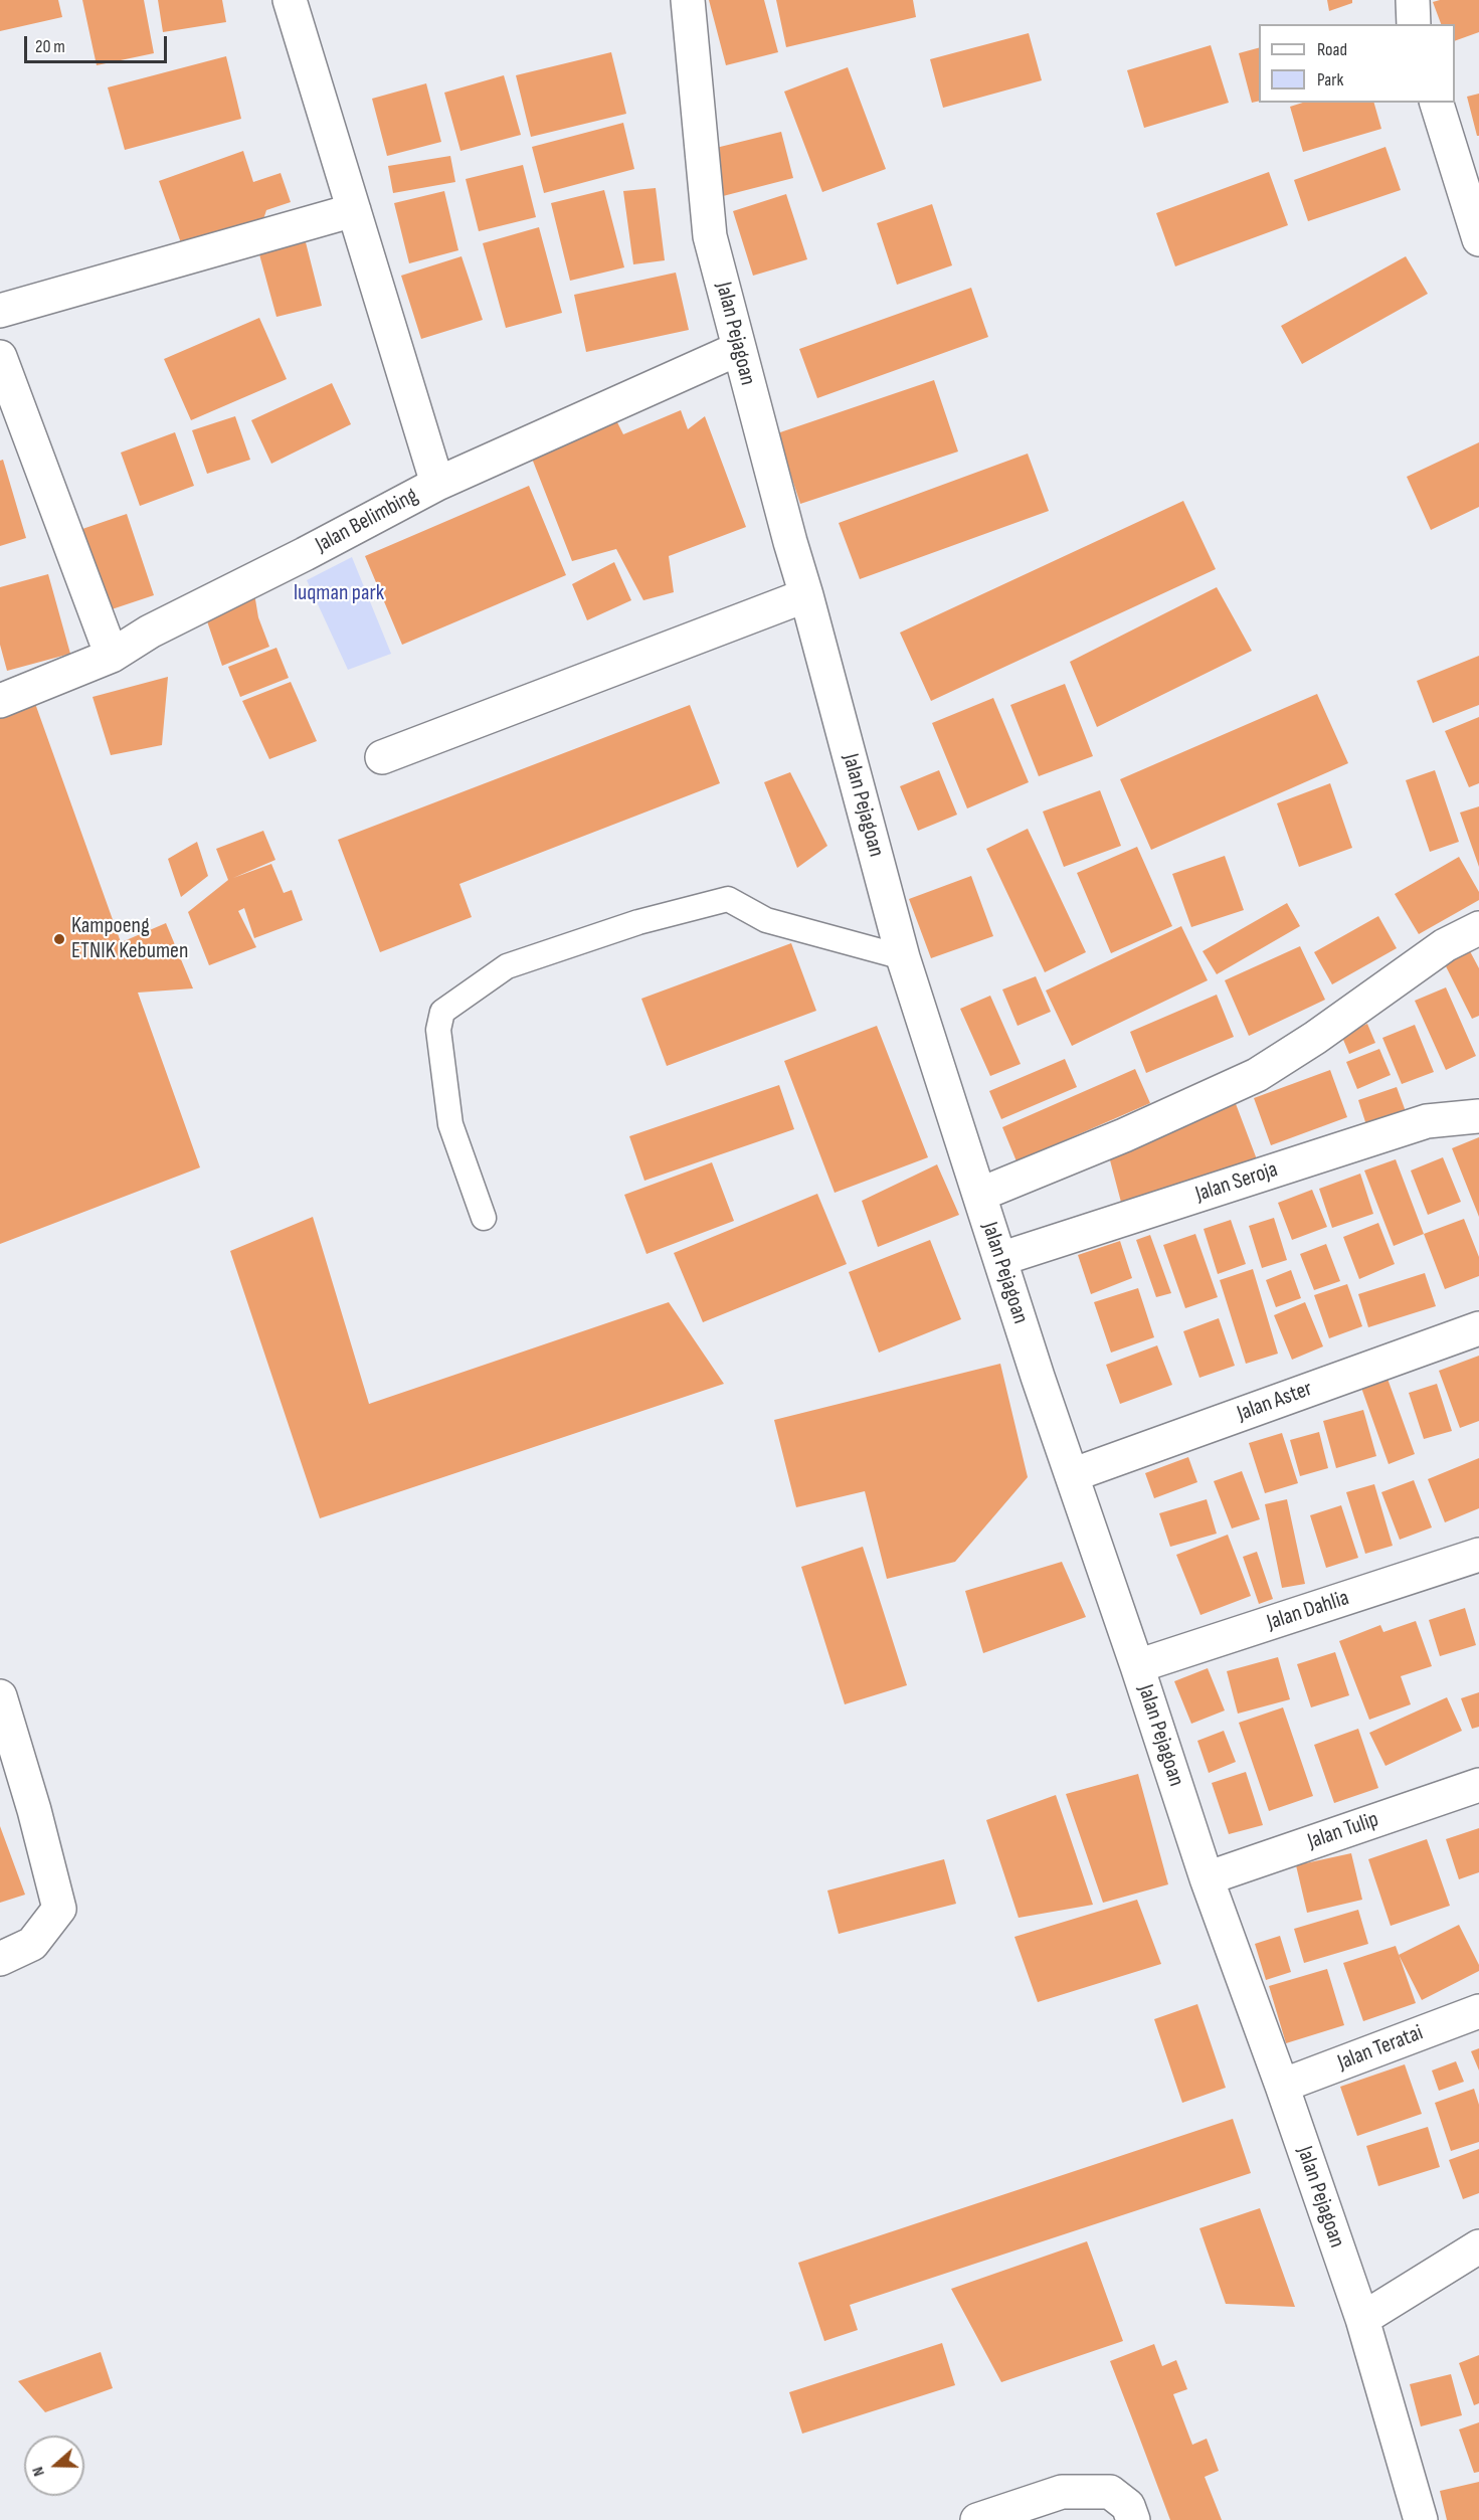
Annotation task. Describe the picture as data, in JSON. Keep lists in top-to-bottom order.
{
  "streets": {
    "street": [
      "Jalan Pejagoan",
      "Jalan Belimbing",
      "Jalan Seroja",
      "Jalan Aster",
      "Jalan Dahlia",
      "Jalan Tulip",
      "Jalan Teratai"
    ]
  },
  "crossings": [
    ["Jalan Pejagoan", "Jalan Belimbing"],
    ["Jalan Pejagoan", "Jalan Seroja"],
    ["Jalan Pejagoan", "Jalan Aster"],
    ["Jalan Pejagoan", "Jalan Dahlia"],
    ["Jalan Pejagoan", "Jalan Tulip"],
    ["Jalan Pejagoan", "Jalan Teratai"]
  ],
  "parks": ["luqman park"],
  "places": ["Kampoeng ETNIK Kebumen"],
  "legend": ["Road", "Park"],
  "scale_bar": "20 m",
  "north": "left"
}
